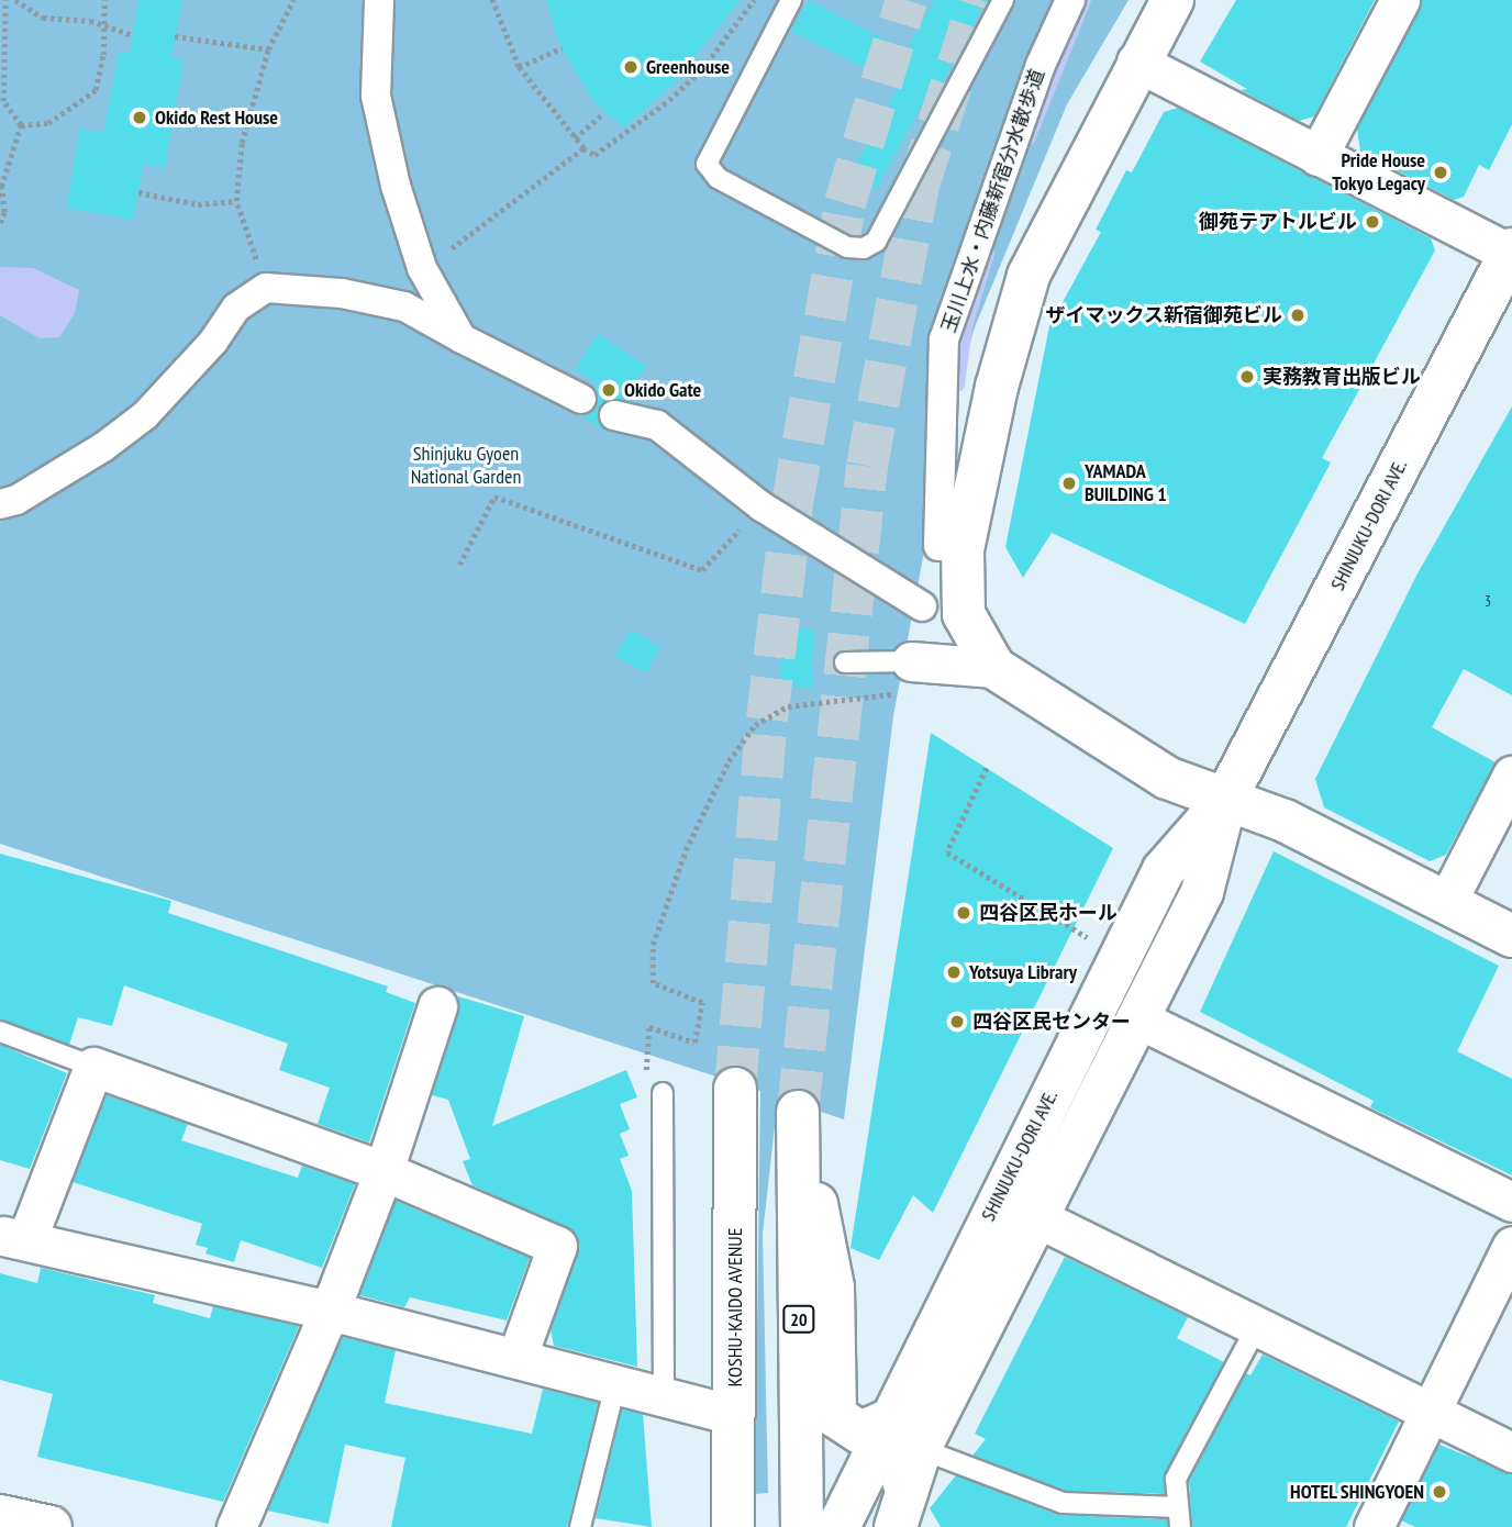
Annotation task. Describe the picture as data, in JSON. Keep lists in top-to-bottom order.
{
  "streets": {
    "main road": ["SHINJUKU-DORI AVE.", "KOSHU-KAIDO AVENUE", "20"],
    "street": ["玉川上水・内藤新宿分水散歩道"]
  },
  "crossings": [
    ["SHINJUKU-DORI AVE.", "20"]
  ],
  "parks": ["Shinjuku Gyoen National Garden"],
  "places": [
    "Greenhouse",
    "Okido Rest House",
    "Pride House Tokyo Legacy",
    "御苑テアトルビル",
    "ザイマックス新宿御苑ビル",
    "実務教育出版ビル",
    "Okido Gate",
    "YAMADA BUILDING 1",
    "四谷区民ホール",
    "Yotsuya Library",
    "四谷区民センター",
    "HOTEL SHINGYOEN"
  ],
  "house_numbers": ["3"]
}
